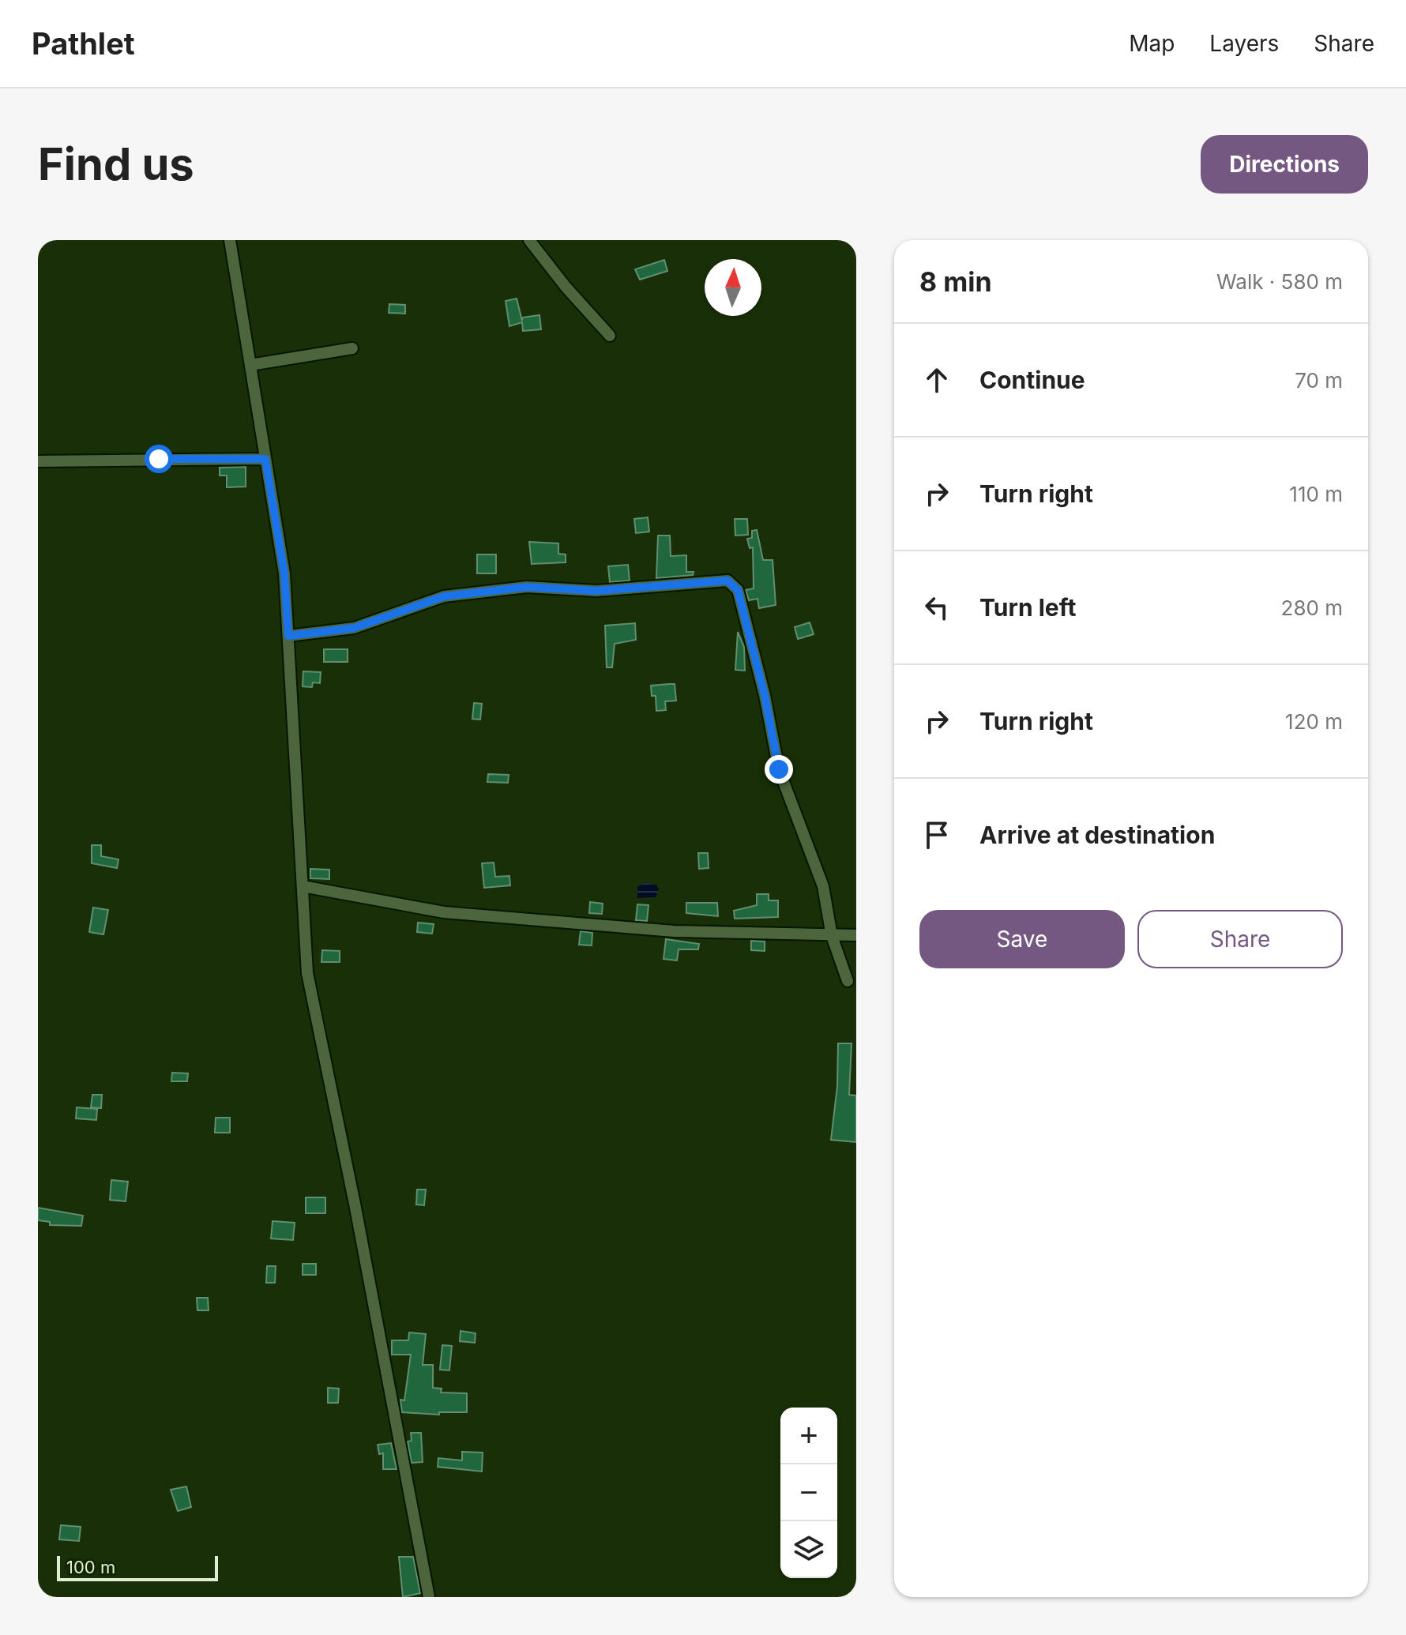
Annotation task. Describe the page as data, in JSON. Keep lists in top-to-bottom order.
{
  "scale_bar": "100 m",
  "north": "top",
  "page": {
    "header": "Pathlet",
    "nav": ["Map", "Layers", "Share"],
    "buttons": [
      "Directions",
      ["Save", "Share"]
    ],
    "title": "Find us",
    "heading": ["8 min", "Walk · 580 m"],
    "list": [
      ["Continue", "70 m"],
      ["Turn right", "110 m"],
      ["Turn left", "280 m"],
      ["Turn right", "120 m"],
      "Arrive at destination"
    ],
    "map_buttons": ["+", "−"],
    "scale": "100 m"
  }
}
